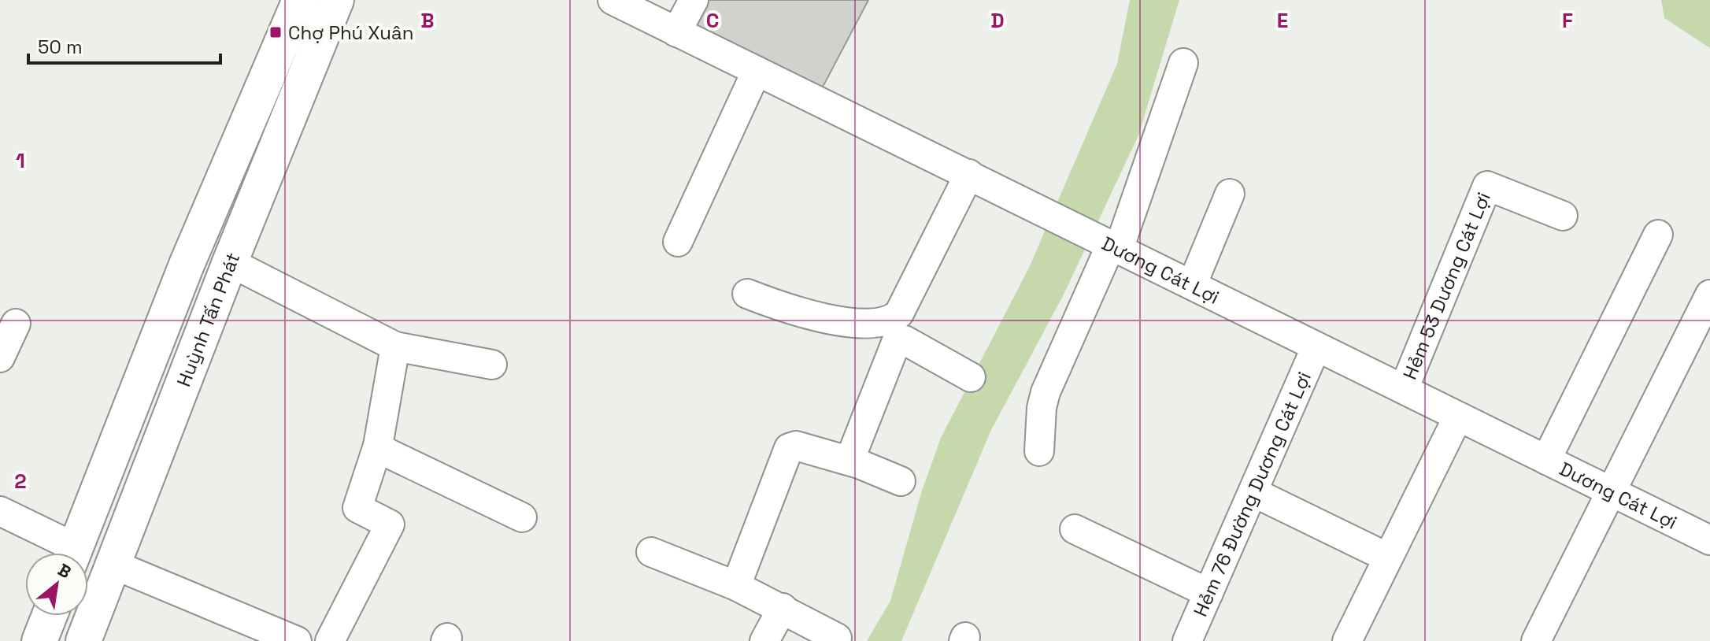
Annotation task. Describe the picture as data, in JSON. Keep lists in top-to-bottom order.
{
  "streets": {
    "main road": ["Huỳnh Tấn Phát"],
    "street": ["Dương Cát Lợi", "Hẻm 53 Dương Cát Lợi", "Hẻm 76 Đường Dương Cát Lợi"]
  },
  "crossings": [
    ["Dương Cát Lợi", "Hẻm 53 Dương Cát Lợi"],
    ["Dương Cát Lợi", "Hẻm 76 Đường Dương Cát Lợi"]
  ],
  "places": {
    "transit": ["Chợ Phú Xuân"]
  },
  "scale_bar": "50 m",
  "north": "top right",
  "grid": {
    "columns": [
      "B",
      "C",
      "D",
      "E",
      "F"
    ],
    "rows": ["1", "2"]
  }
}
